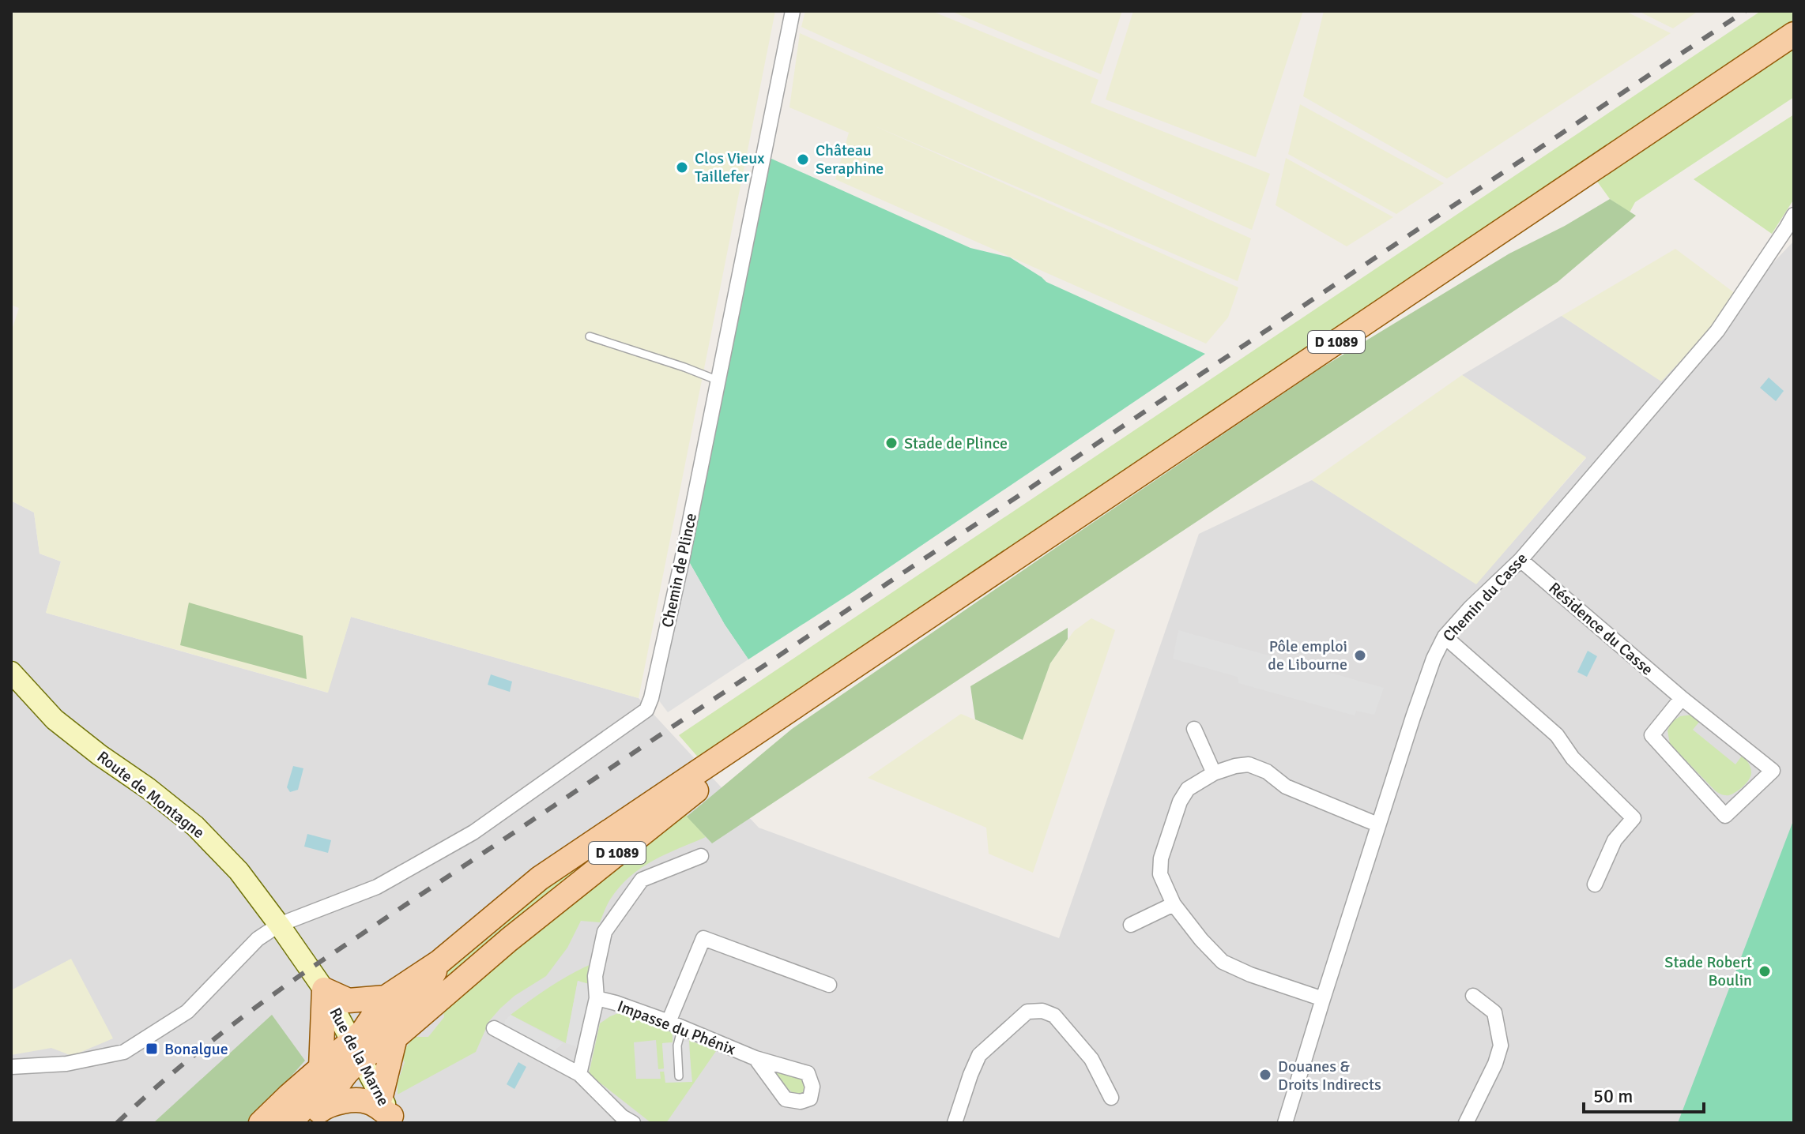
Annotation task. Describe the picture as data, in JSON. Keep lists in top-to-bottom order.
{
  "streets": {
    "main road": ["D 1089", "Route de Montagne", "Rue de la Marne"],
    "street": [
      "Chemin de Plince",
      "Chemin du Casse",
      "Résidence du Casse",
      "Impasse du Phénix"
    ]
  },
  "crossings": [
    ["D 1089", "Rue de la Marne"],
    ["Chemin du Casse", "Résidence du Casse"],
    ["Route de Montagne", "Rue de la Marne"]
  ],
  "places": {
    "other": [
      "Château Seraphine",
      "Clos Vieux Taillefer",
      "Stade de Plince",
      "Pôle emploi de Libourne",
      "Stade Robert Boulin",
      "Douanes & Droits Indirects"
    ],
    "transit": ["Bonalgue"]
  },
  "scale_bar": "50 m"
}
